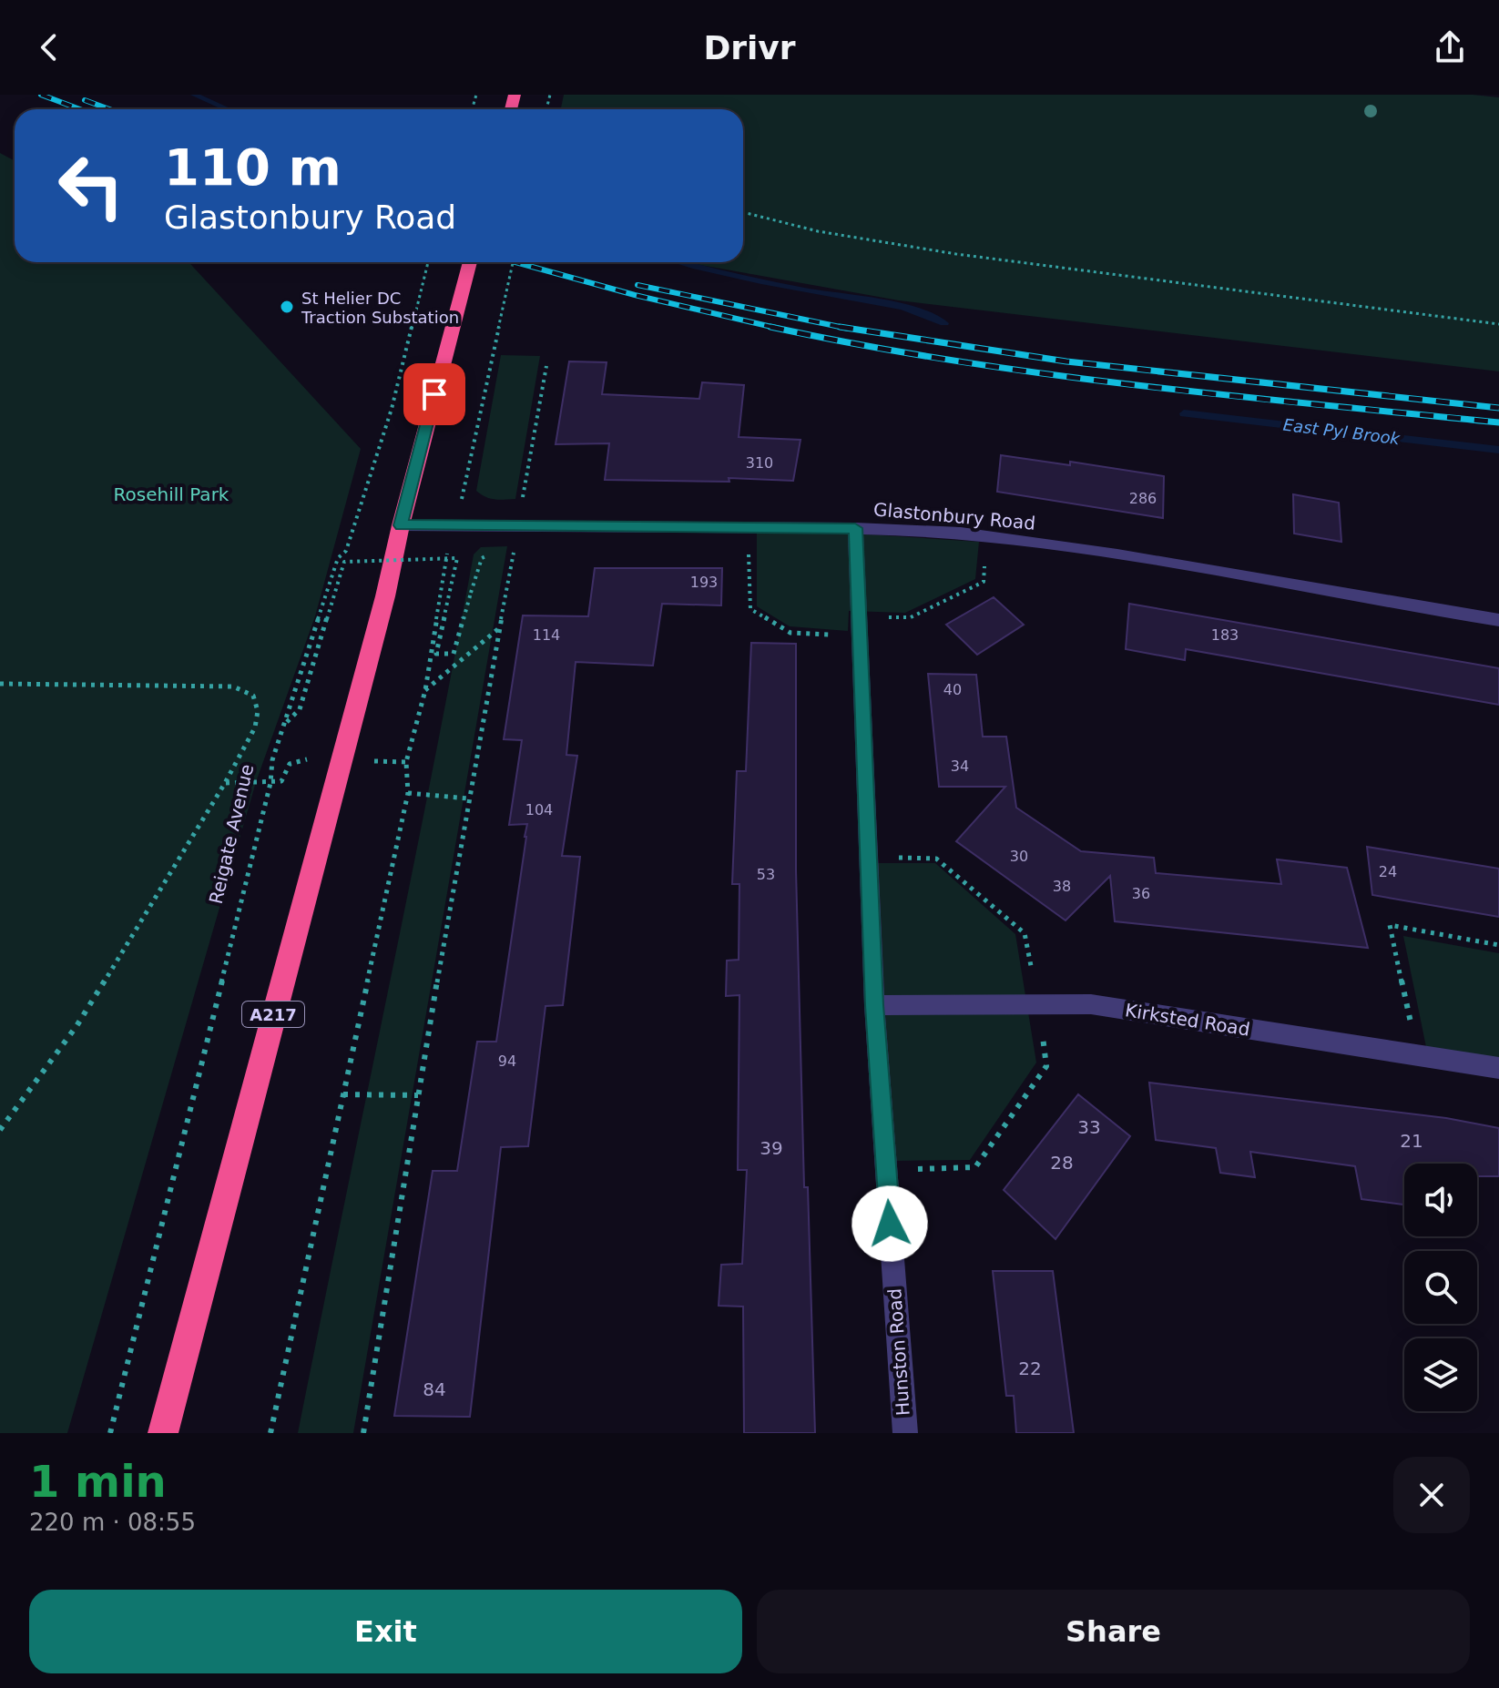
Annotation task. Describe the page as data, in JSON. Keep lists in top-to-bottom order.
{
  "streets": {
    "highway": ["A217"],
    "street": ["Glastonbury Road", "Kirksted Road", "Hunston Road"],
    "path": ["Reigate Avenue"]
  },
  "crossings": [
    ["Glastonbury Road", "A217"],
    ["Glastonbury Road", "Hunston Road"],
    ["Kirksted Road", "Hunston Road"]
  ],
  "water": ["East Pyl Brook"],
  "parks": ["Rosehill Park"],
  "places": ["St Helier DC Traction Substation"],
  "house_numbers": [
    "310",
    "286",
    "193",
    "114",
    "183",
    "40",
    "34",
    "104",
    "30",
    "24",
    "53",
    "38",
    "36",
    "94",
    "33",
    "21",
    "39",
    "28",
    "22",
    "84"
  ],
  "page": {
    "header": "Drivr",
    "turn": ["110 m", "Glastonbury Road"],
    "heading": ["1 min", "220 m · 08:55"],
    "buttons": ["Exit", "Share"]
  }
}
